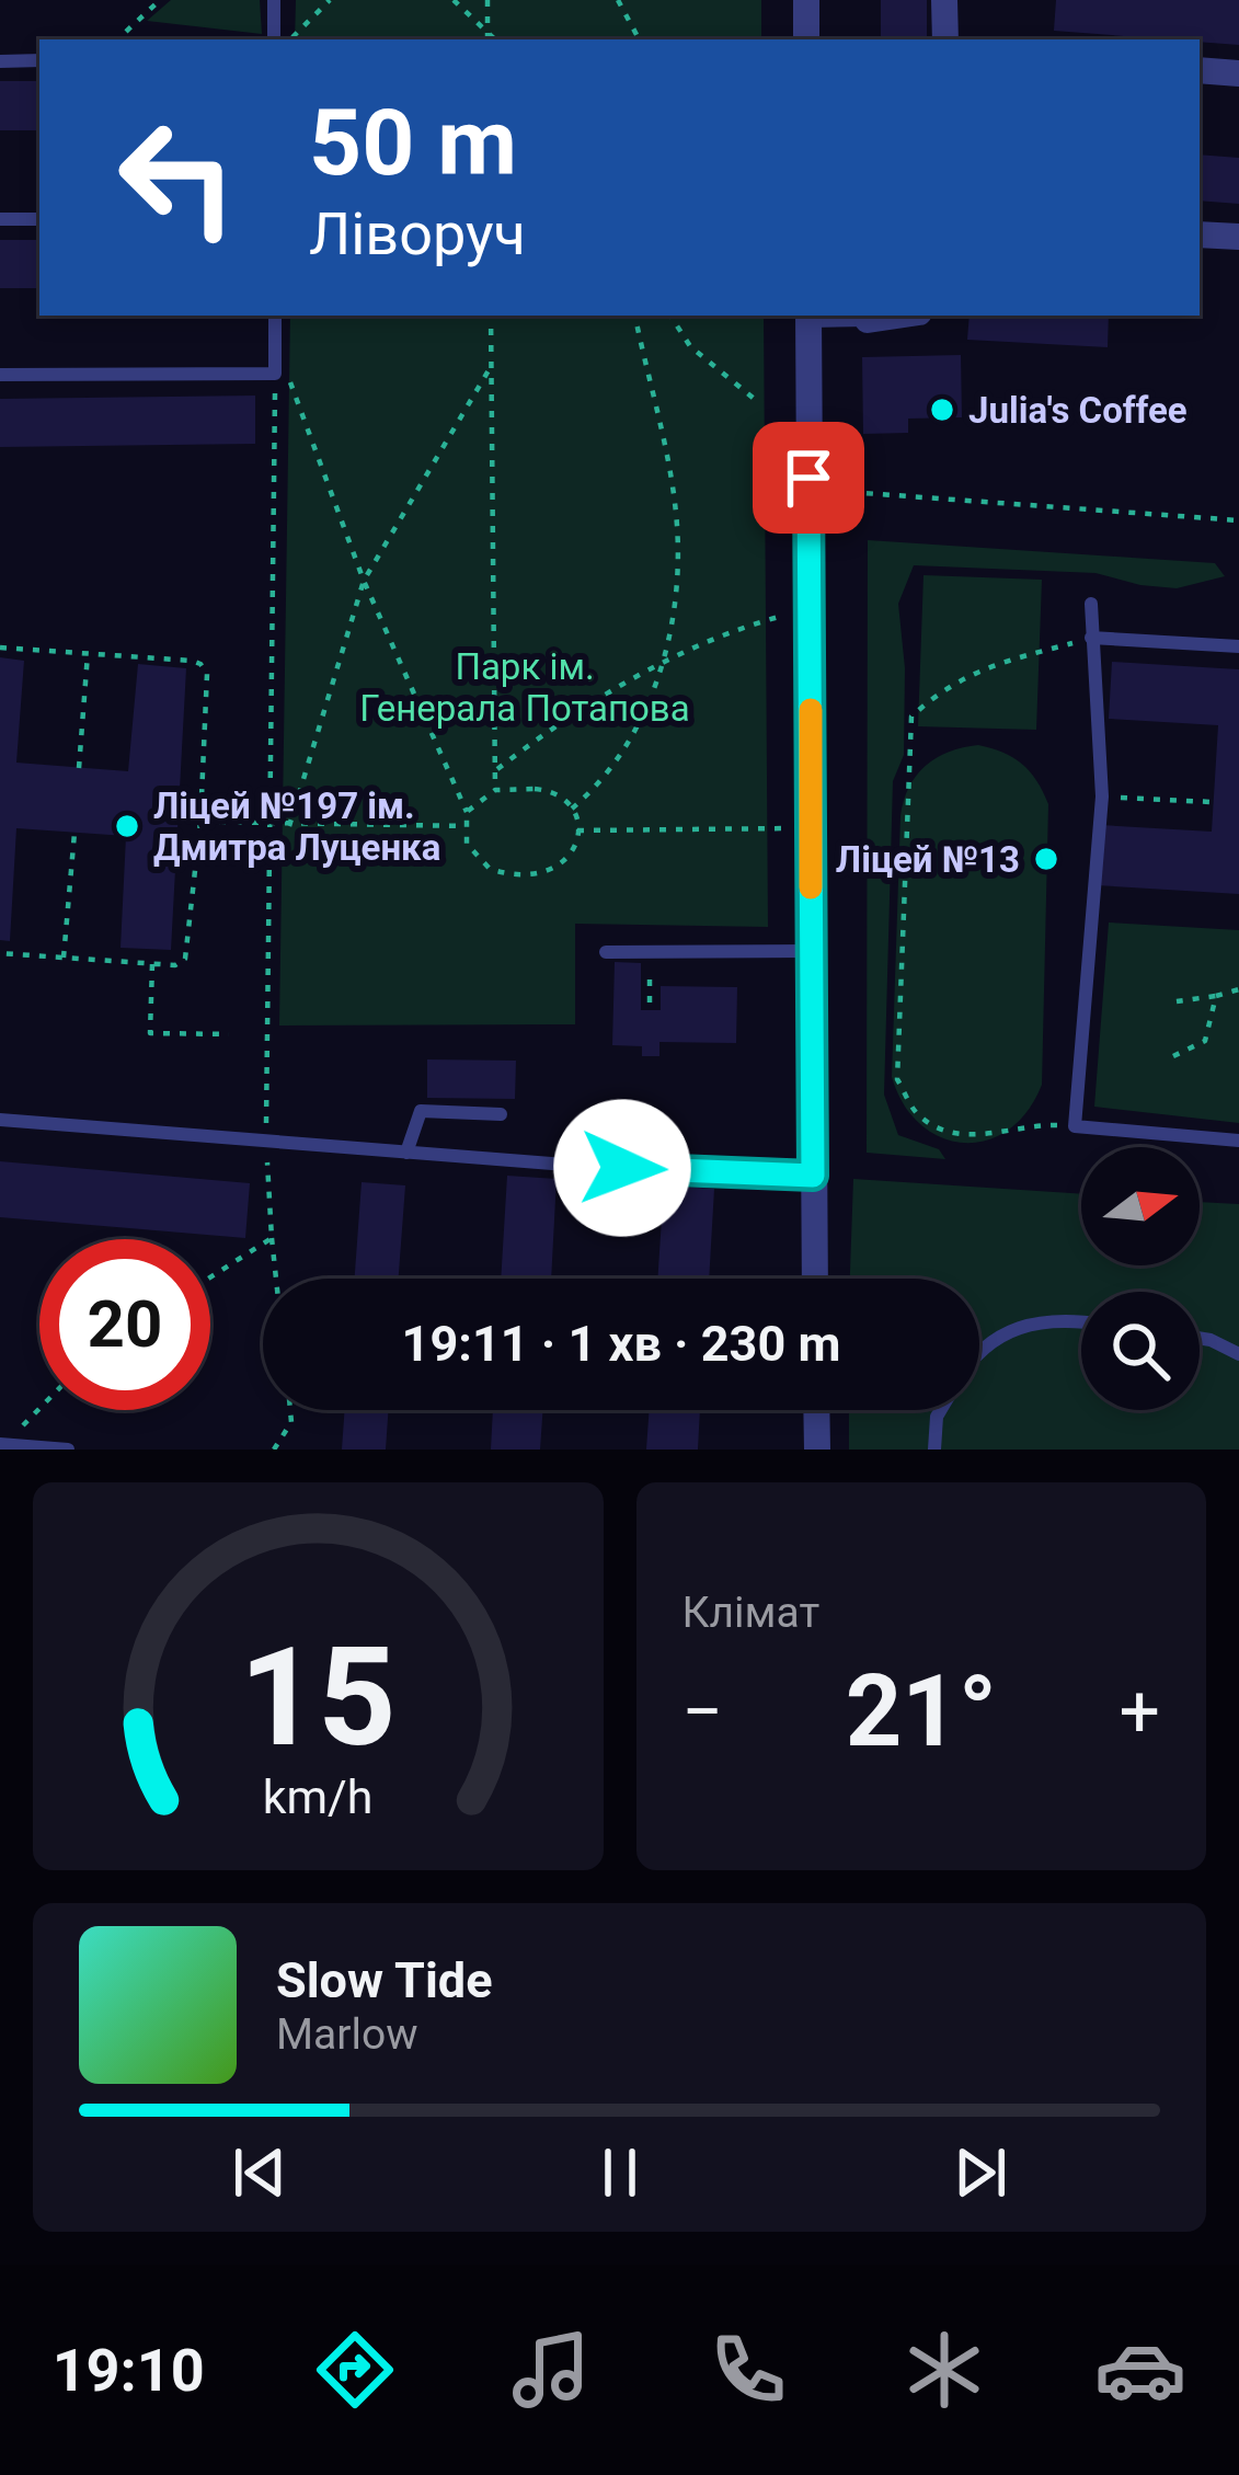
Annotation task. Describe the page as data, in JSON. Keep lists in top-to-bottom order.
{
  "parks": ["Парк ім. Генерала Потапова"],
  "places": ["Julia's Coffee", "Ліцей №197 ім. Дмитра Луценка", "Ліцей №13"],
  "north": "right",
  "page": {
    "turn": ["50 m", "Ліворуч"],
    "limit": "20",
    "trip": "19:11 · 1 хв · 230 m",
    "tile": "Клімат",
    "heat": ["−", "21°", "+"],
    "song": ["Slow Tide", "Marlow"],
    "tabs": "19:10",
    "gauge": ["15", "km/h"]
  }
}
